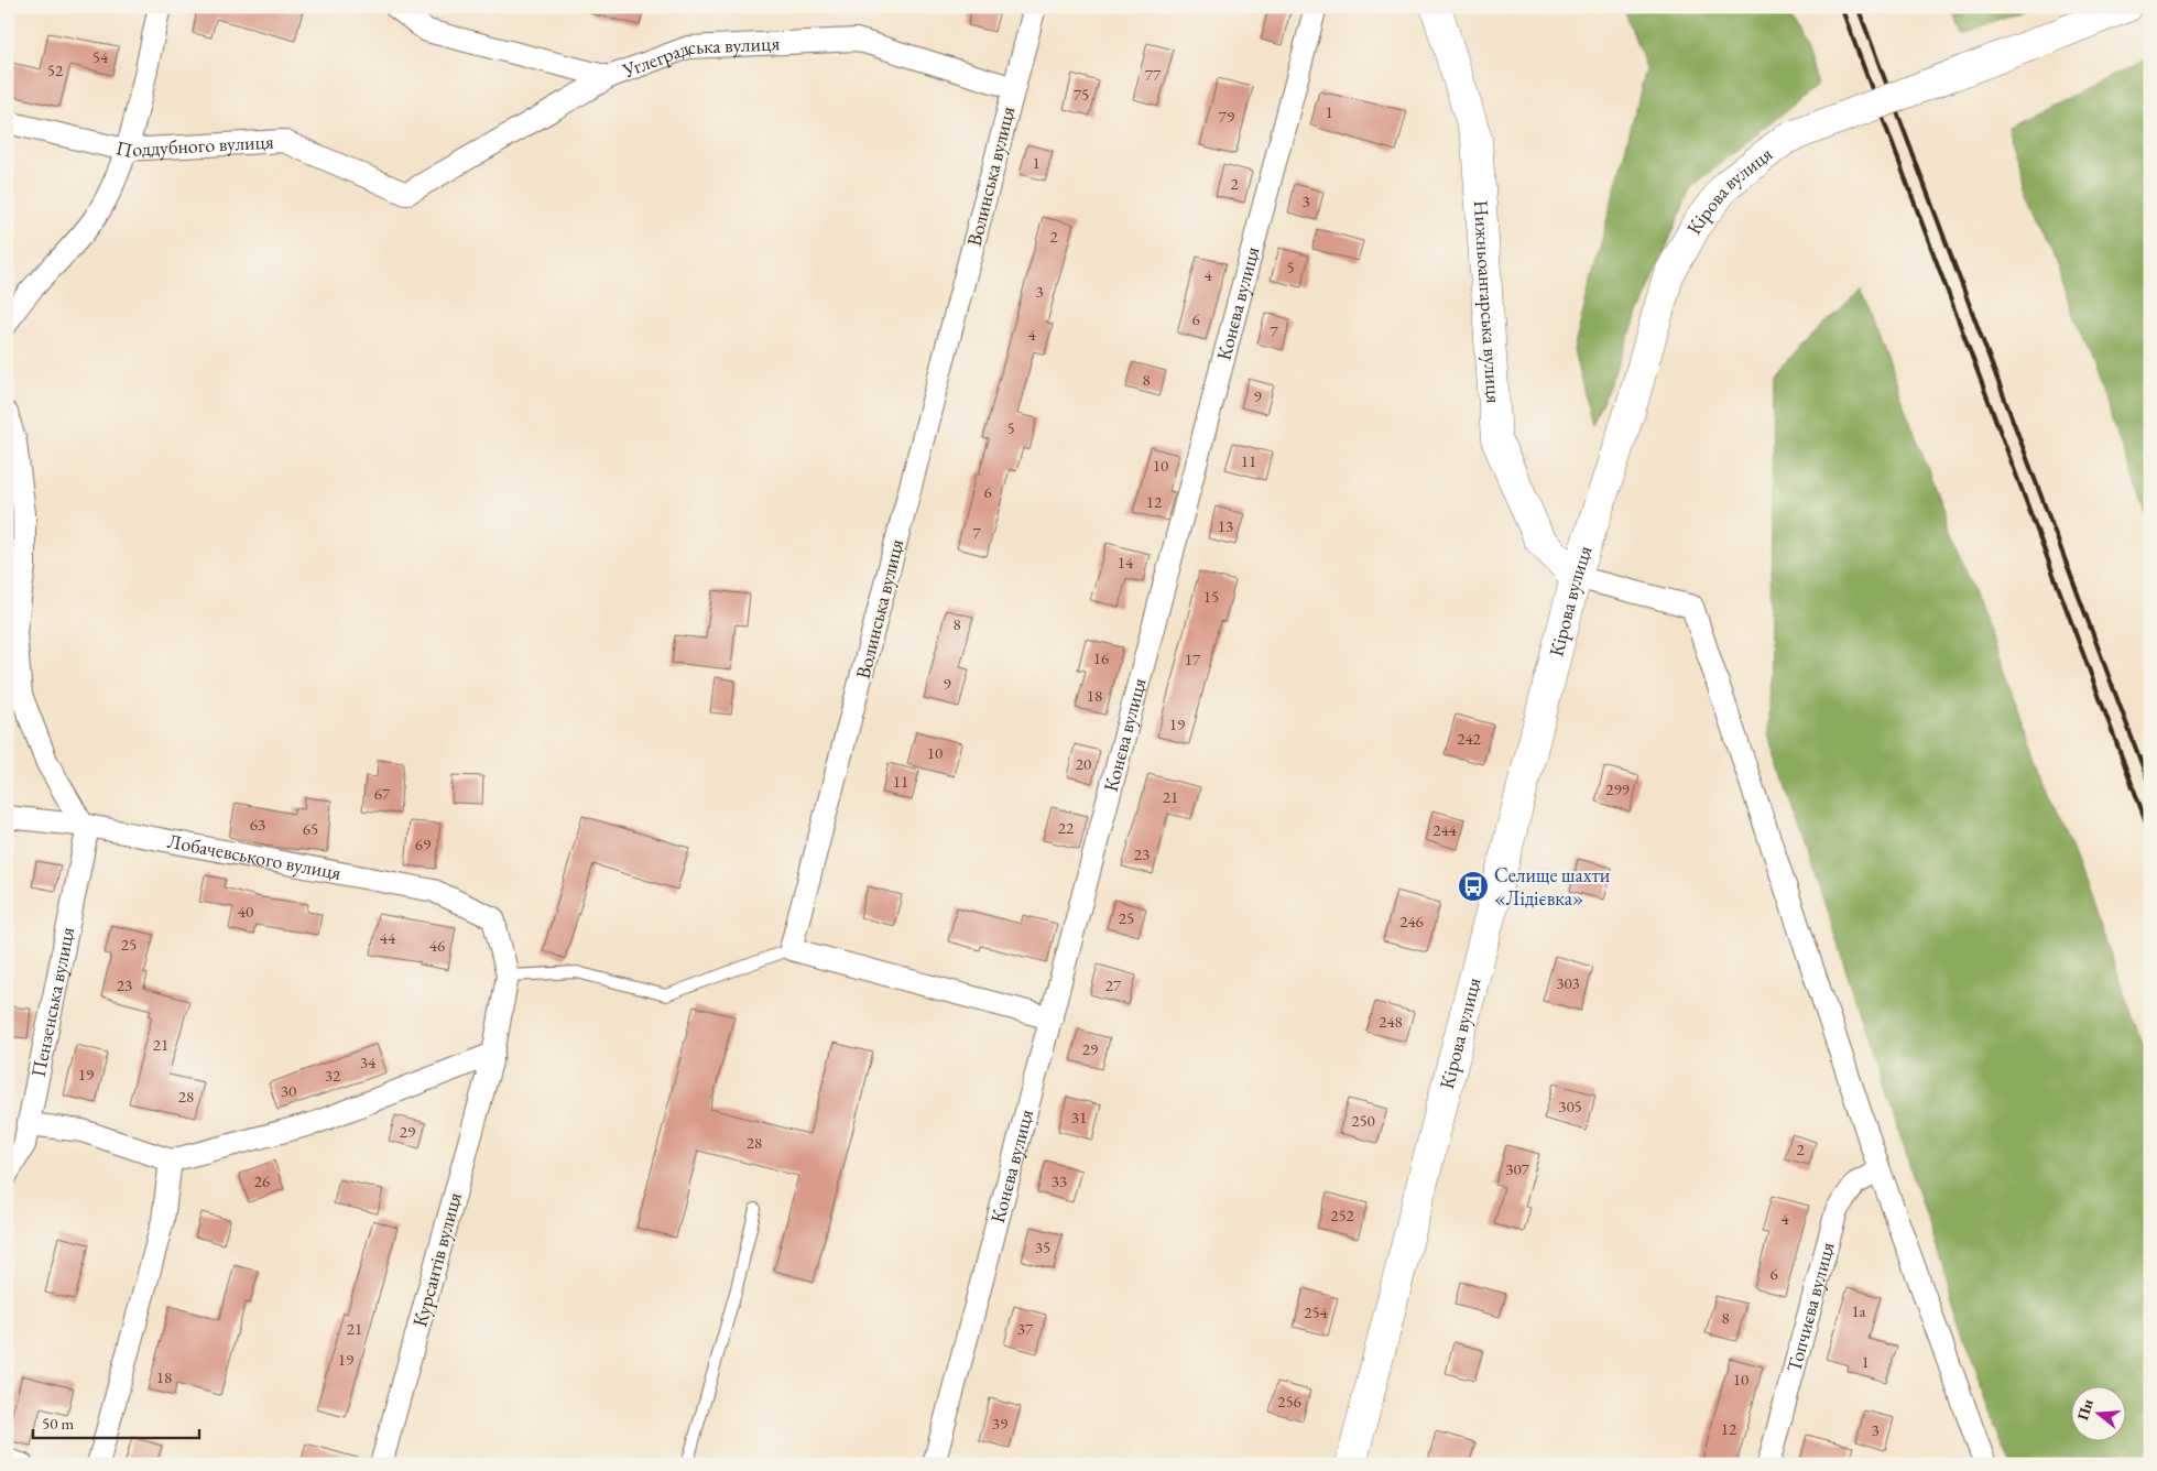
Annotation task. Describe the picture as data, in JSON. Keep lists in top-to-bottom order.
{
  "streets": {
    "main road": ["Кірова вулиця", "Нижньоангарська вулиця"],
    "street": [
      "Углеградська вулиця",
      "Поддубного вулиця",
      "Волинська вулиця",
      "Конєва вулиця",
      "Лобачевського вулиця",
      "Пензенська вулиця",
      "Курсантів вулиця",
      "Топчиєва вулиця"
    ]
  },
  "crossings": [
    ["Углеградська вулиця", "Поддубного вулиця"],
    ["Углеградська вулиця", "Волинська вулиця"],
    ["Кірова вулиця", "Нижньоангарська вулиця"],
    ["Лобачевського вулиця", "Пензенська вулиця"],
    ["Лобачевського вулиця", "Курсантів вулиця"]
  ],
  "places": {
    "bus stop": ["Селище шахти «Лідієвка»"]
  },
  "house_numbers": [
    "54",
    "52",
    "77",
    "75",
    "1",
    "79",
    "1",
    "2",
    "3",
    "2",
    "5",
    "4",
    "3",
    "6",
    "7",
    "4",
    "8",
    "9",
    "5",
    "11",
    "10",
    "6",
    "12",
    "13",
    "7",
    "14",
    "15",
    "8",
    "16",
    "17",
    "9",
    "18",
    "19",
    "242",
    "10",
    "20",
    "11",
    "299",
    "67",
    "21",
    "63",
    "22",
    "65",
    "244",
    "69",
    "23",
    "40",
    "25",
    "246",
    "44",
    "25",
    "46",
    "303",
    "23",
    "27",
    "248",
    "21",
    "29",
    "34",
    "19",
    "32",
    "30",
    "28",
    "305",
    "31",
    "250",
    "29",
    "28",
    "2",
    "307",
    "26",
    "33",
    "252",
    "4",
    "35",
    "6",
    "1а",
    "254",
    "8",
    "21",
    "37",
    "19",
    "1",
    "18",
    "10",
    "256",
    "39",
    "12",
    "3"
  ],
  "scale_bar": "50 m",
  "north": "left"
}
